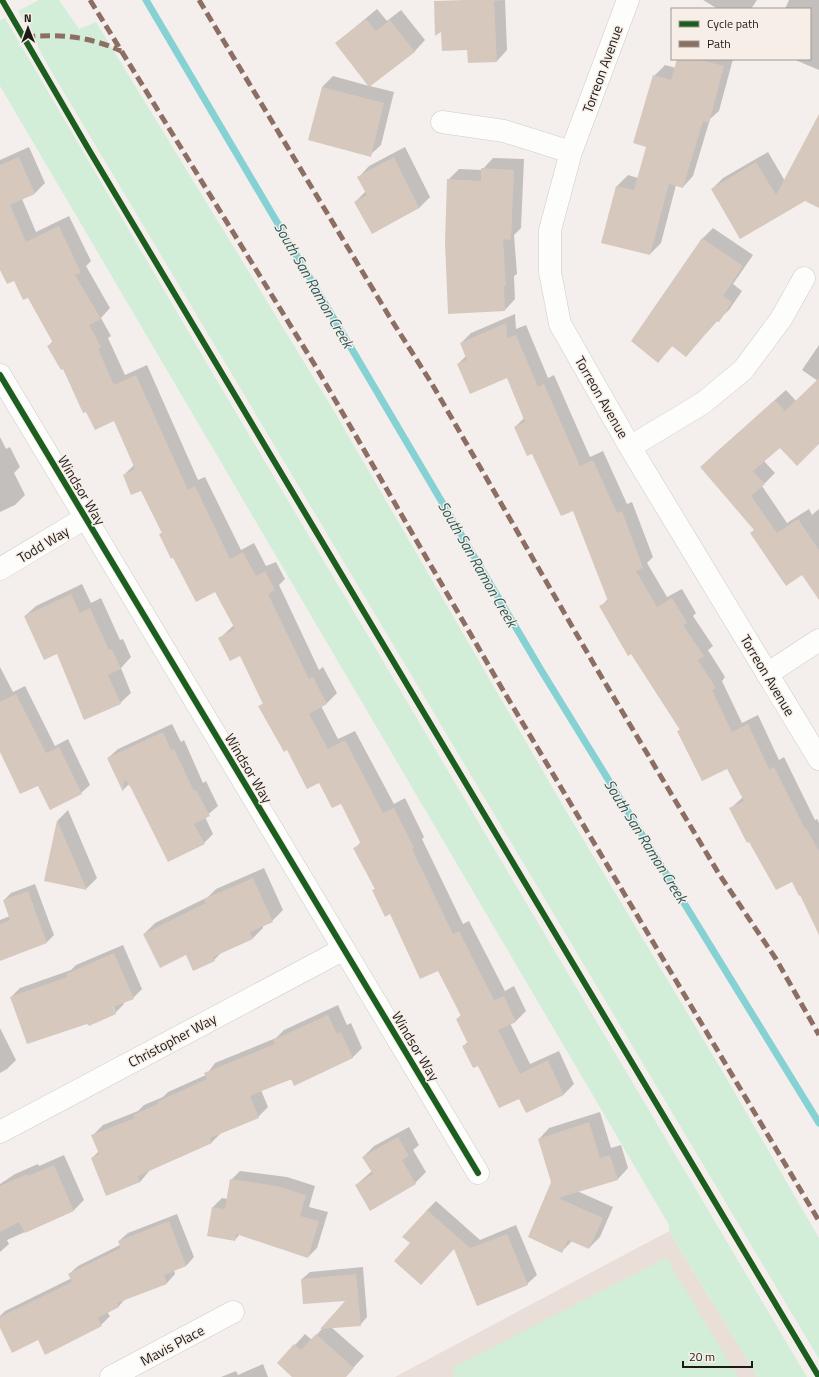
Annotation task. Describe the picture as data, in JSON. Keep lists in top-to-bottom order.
{
  "streets": {
    "street": [
      "Torreon Avenue",
      "Windsor Way",
      "Todd Way",
      "Christopher Way",
      "Mavis Place"
    ]
  },
  "crossings": [
    ["Windsor Way", "Todd Way"],
    ["Windsor Way", "Christopher Way"]
  ],
  "water": ["South San Ramon Creek"],
  "legend": ["Cycle path", "Path"],
  "scale_bar": "20 m",
  "north": "top"
}
